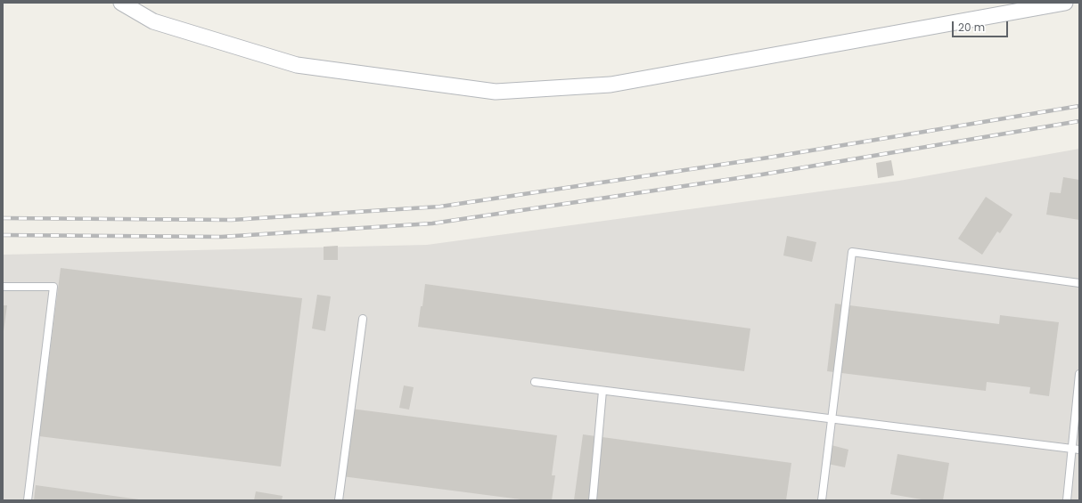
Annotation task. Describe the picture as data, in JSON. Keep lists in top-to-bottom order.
{
  "scale_bar": "20 m"
}
